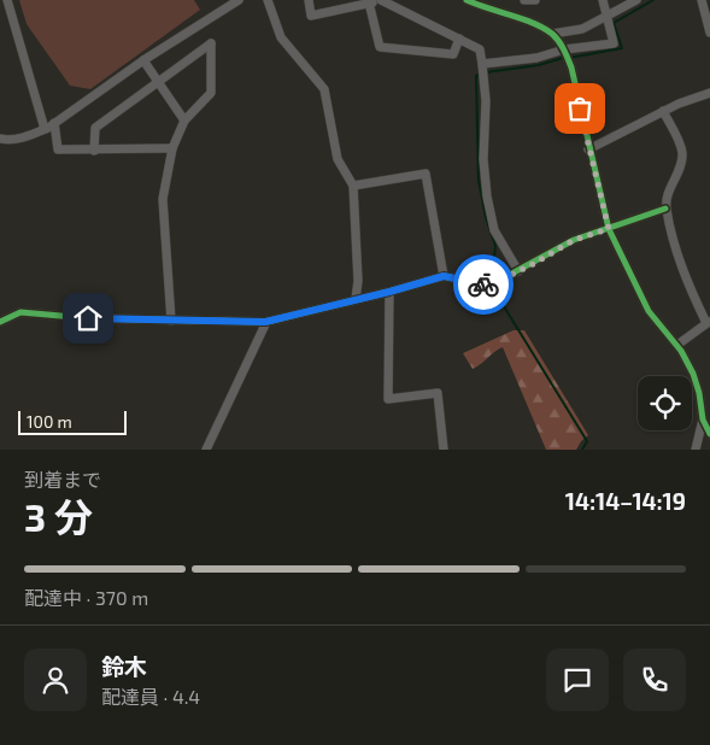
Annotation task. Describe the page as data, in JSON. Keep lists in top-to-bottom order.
{
  "scale_bar": "100 m",
  "page": {
    "scale": "100 m",
    "heading": ["3 分", "到着まで", "14:14–14:19"],
    "panel": ["鈴木", "配達員 · 4.4"],
    "bar": "配達中 · 370 m"
  }
}
